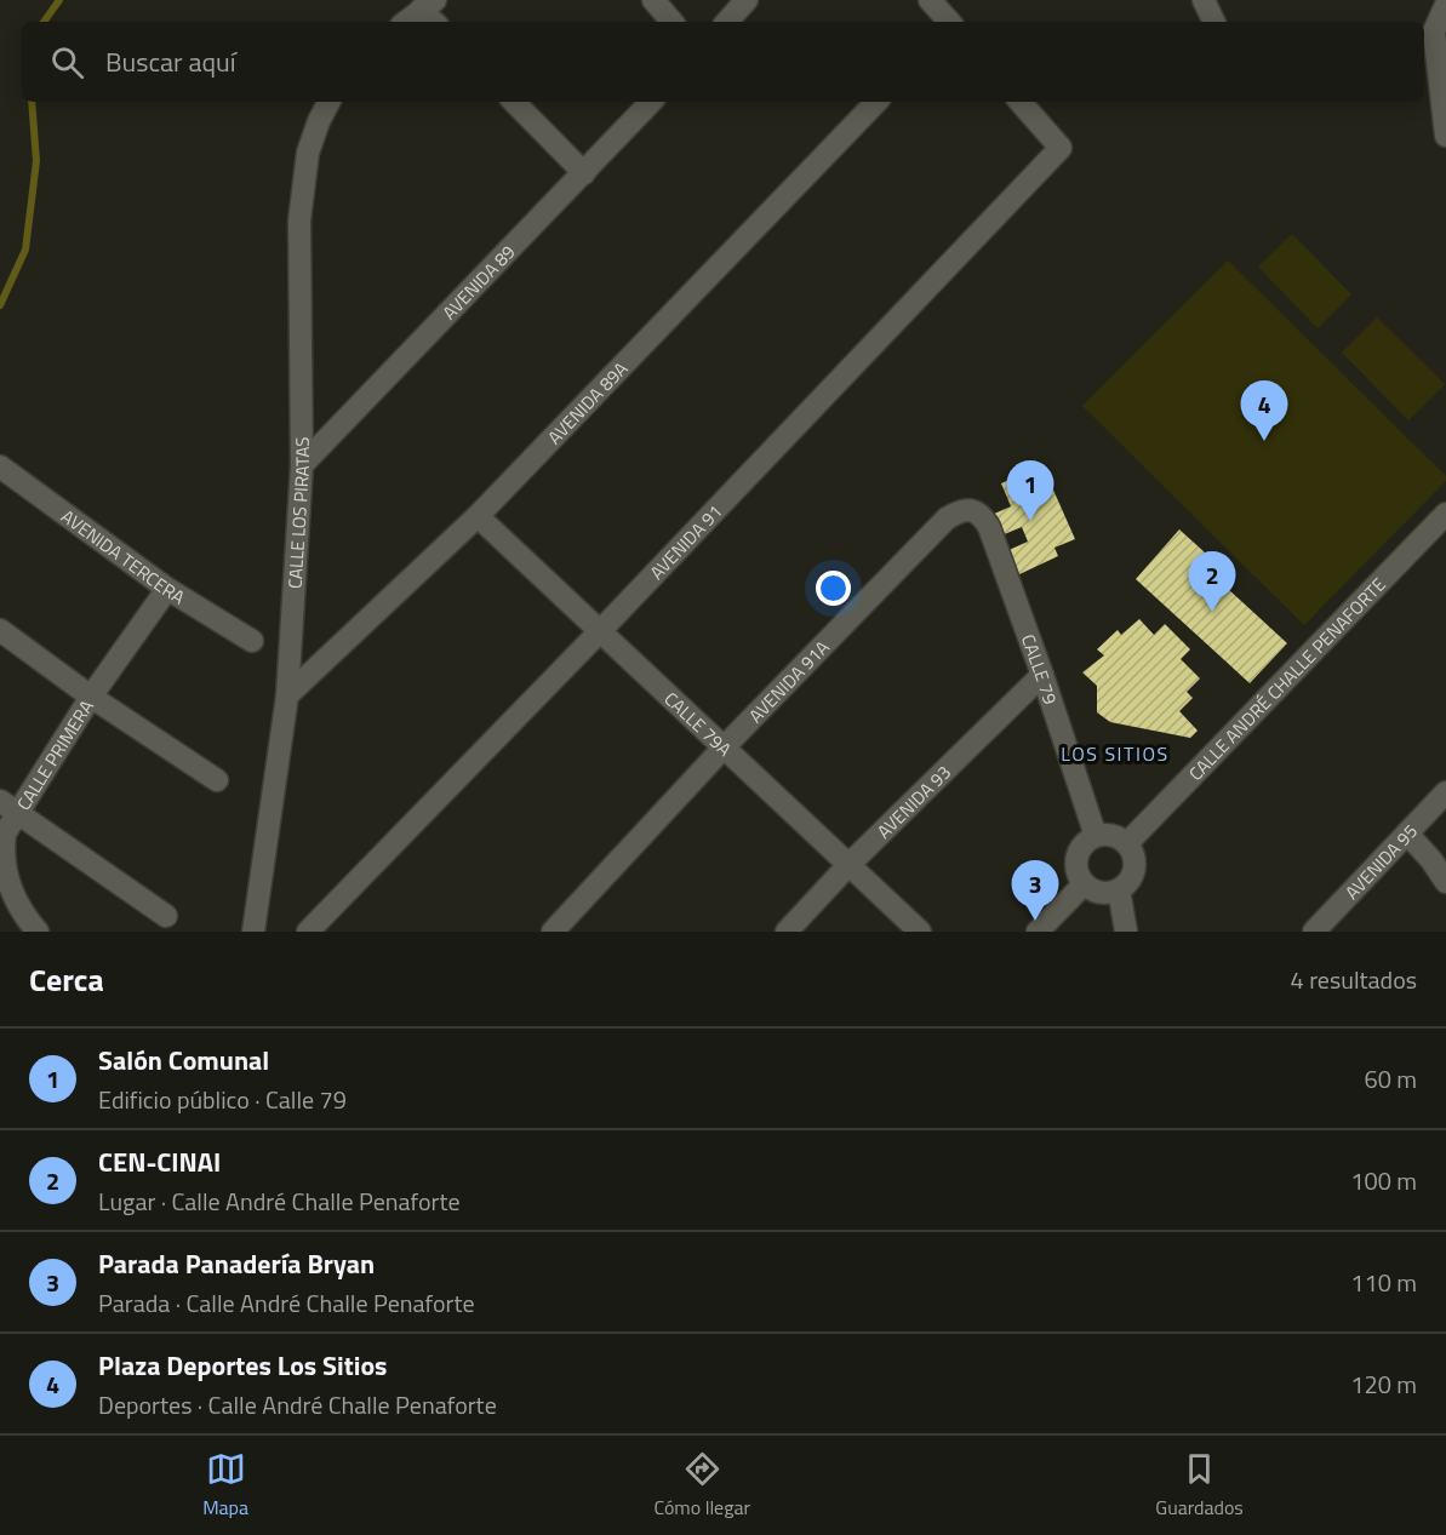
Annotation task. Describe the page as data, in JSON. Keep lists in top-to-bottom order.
{
  "streets": {
    "street": [
      "AVENIDA 89",
      "AVENIDA 89A",
      "CALLE LOS PIRATAS",
      "AVENIDA 91",
      "AVENIDA TERCERA",
      "CALLE 79",
      "CALLE ANDRÉ CHALLE PENAFORTE",
      "AVENIDA 91A",
      "CALLE 79A",
      "CALLE PRIMERA",
      "AVENIDA 93",
      "AVENIDA 95"
    ]
  },
  "crossings": [
    ["AVENIDA 89", "CALLE LOS PIRATAS"],
    ["AVENIDA 89A", "CALLE LOS PIRATAS"],
    ["AVENIDA 89A", "CALLE 79A"],
    ["AVENIDA 91", "CALLE 79A"],
    ["AVENIDA TERCERA", "CALLE PRIMERA"],
    ["CALLE 79", "CALLE ANDRÉ CHALLE PENAFORTE"],
    ["CALLE 79", "AVENIDA 91A"],
    ["CALLE 79", "AVENIDA 93"],
    ["AVENIDA 91A", "CALLE 79A"],
    ["CALLE 79A", "AVENIDA 93"]
  ],
  "districts": ["LOS SITIOS"],
  "page": {
    "search": "Buscar aquí",
    "pins": [
      "4",
      "1",
      "2",
      "3"
    ],
    "heading": ["Cerca", "4 resultados"],
    "list": [
      {
        "mark": "1",
        "name": "Salón Comunal",
        "note": "Edificio público · Calle 79",
        "value": "60 m"
      },
      {
        "mark": "2",
        "name": "CEN-CINAI",
        "note": "Lugar · Calle André Challe Penaforte",
        "value": "100 m"
      },
      {
        "mark": "3",
        "name": "Parada Panadería Bryan",
        "note": "Parada · Calle André Challe Penaforte",
        "value": "110 m"
      },
      {
        "mark": "4",
        "name": "Plaza Deportes Los Sitios",
        "note": "Deportes · Calle André Challe Penaforte",
        "value": "120 m"
      }
    ],
    "nav": ["Mapa", "Cómo llegar", "Guardados"]
  }
}
